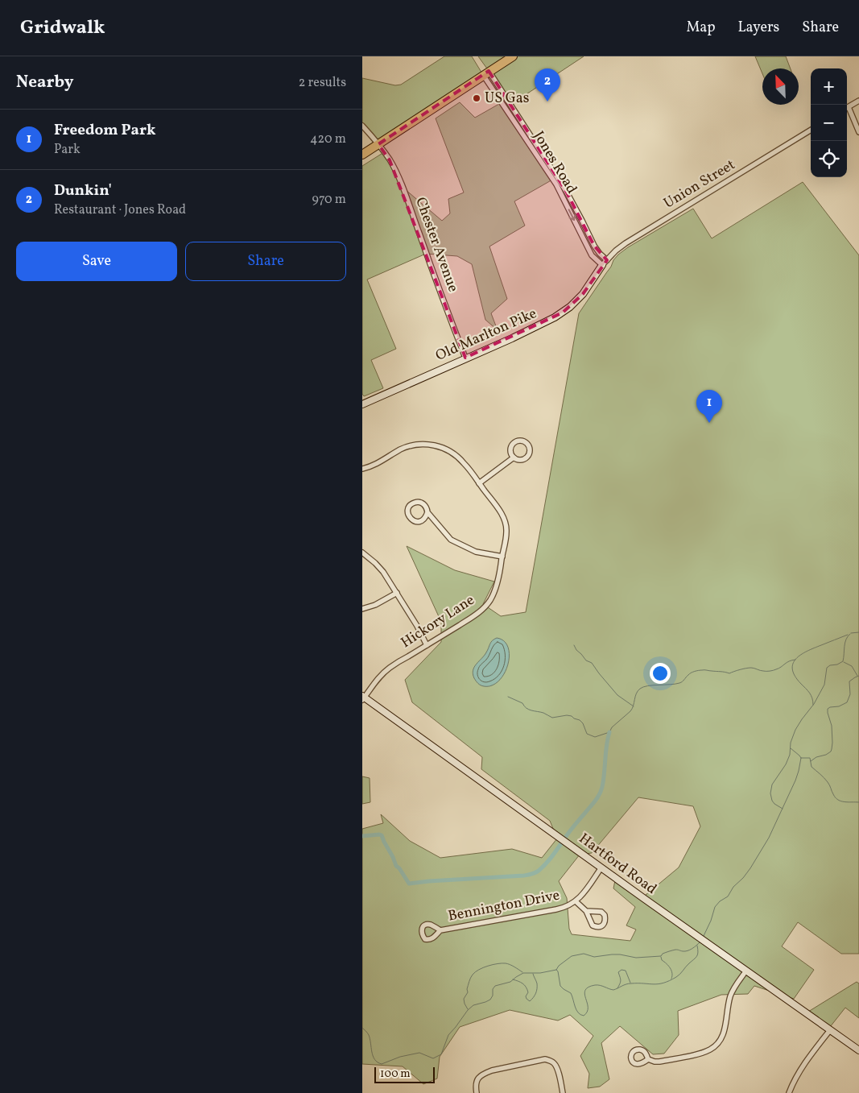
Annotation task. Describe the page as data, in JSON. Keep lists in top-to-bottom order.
{
  "streets": {
    "street": [
      "Jones Road",
      "Union Street",
      "Chester Avenue",
      "Old Marlton Pike",
      "Hickory Lane",
      "Hartford Road",
      "Bennington Drive"
    ]
  },
  "crossings": [
    ["Jones Road", "Union Street"],
    ["Jones Road", "Old Marlton Pike"],
    ["Union Street", "Old Marlton Pike"],
    ["Chester Avenue", "Old Marlton Pike"],
    ["Hickory Lane", "Hartford Road"],
    ["Hartford Road", "Bennington Drive"]
  ],
  "places": ["US Gas"],
  "scale_bar": "100 m",
  "north": "top left",
  "page": {
    "header": "Gridwalk",
    "nav": ["Map", "Layers", "Share"],
    "heading": ["Nearby", "2 results"],
    "map_buttons": ["+", "−"],
    "pins": ["2", "1"],
    "list": [
      {
        "mark": "1",
        "name": "Freedom Park",
        "note": "Park",
        "value": "420 m"
      },
      {
        "mark": "2",
        "name": "Dunkin'",
        "note": "Restaurant · Jones Road",
        "value": "970 m"
      }
    ],
    "buttons": ["Save", "Share"],
    "scale": "100 m"
  }
}
